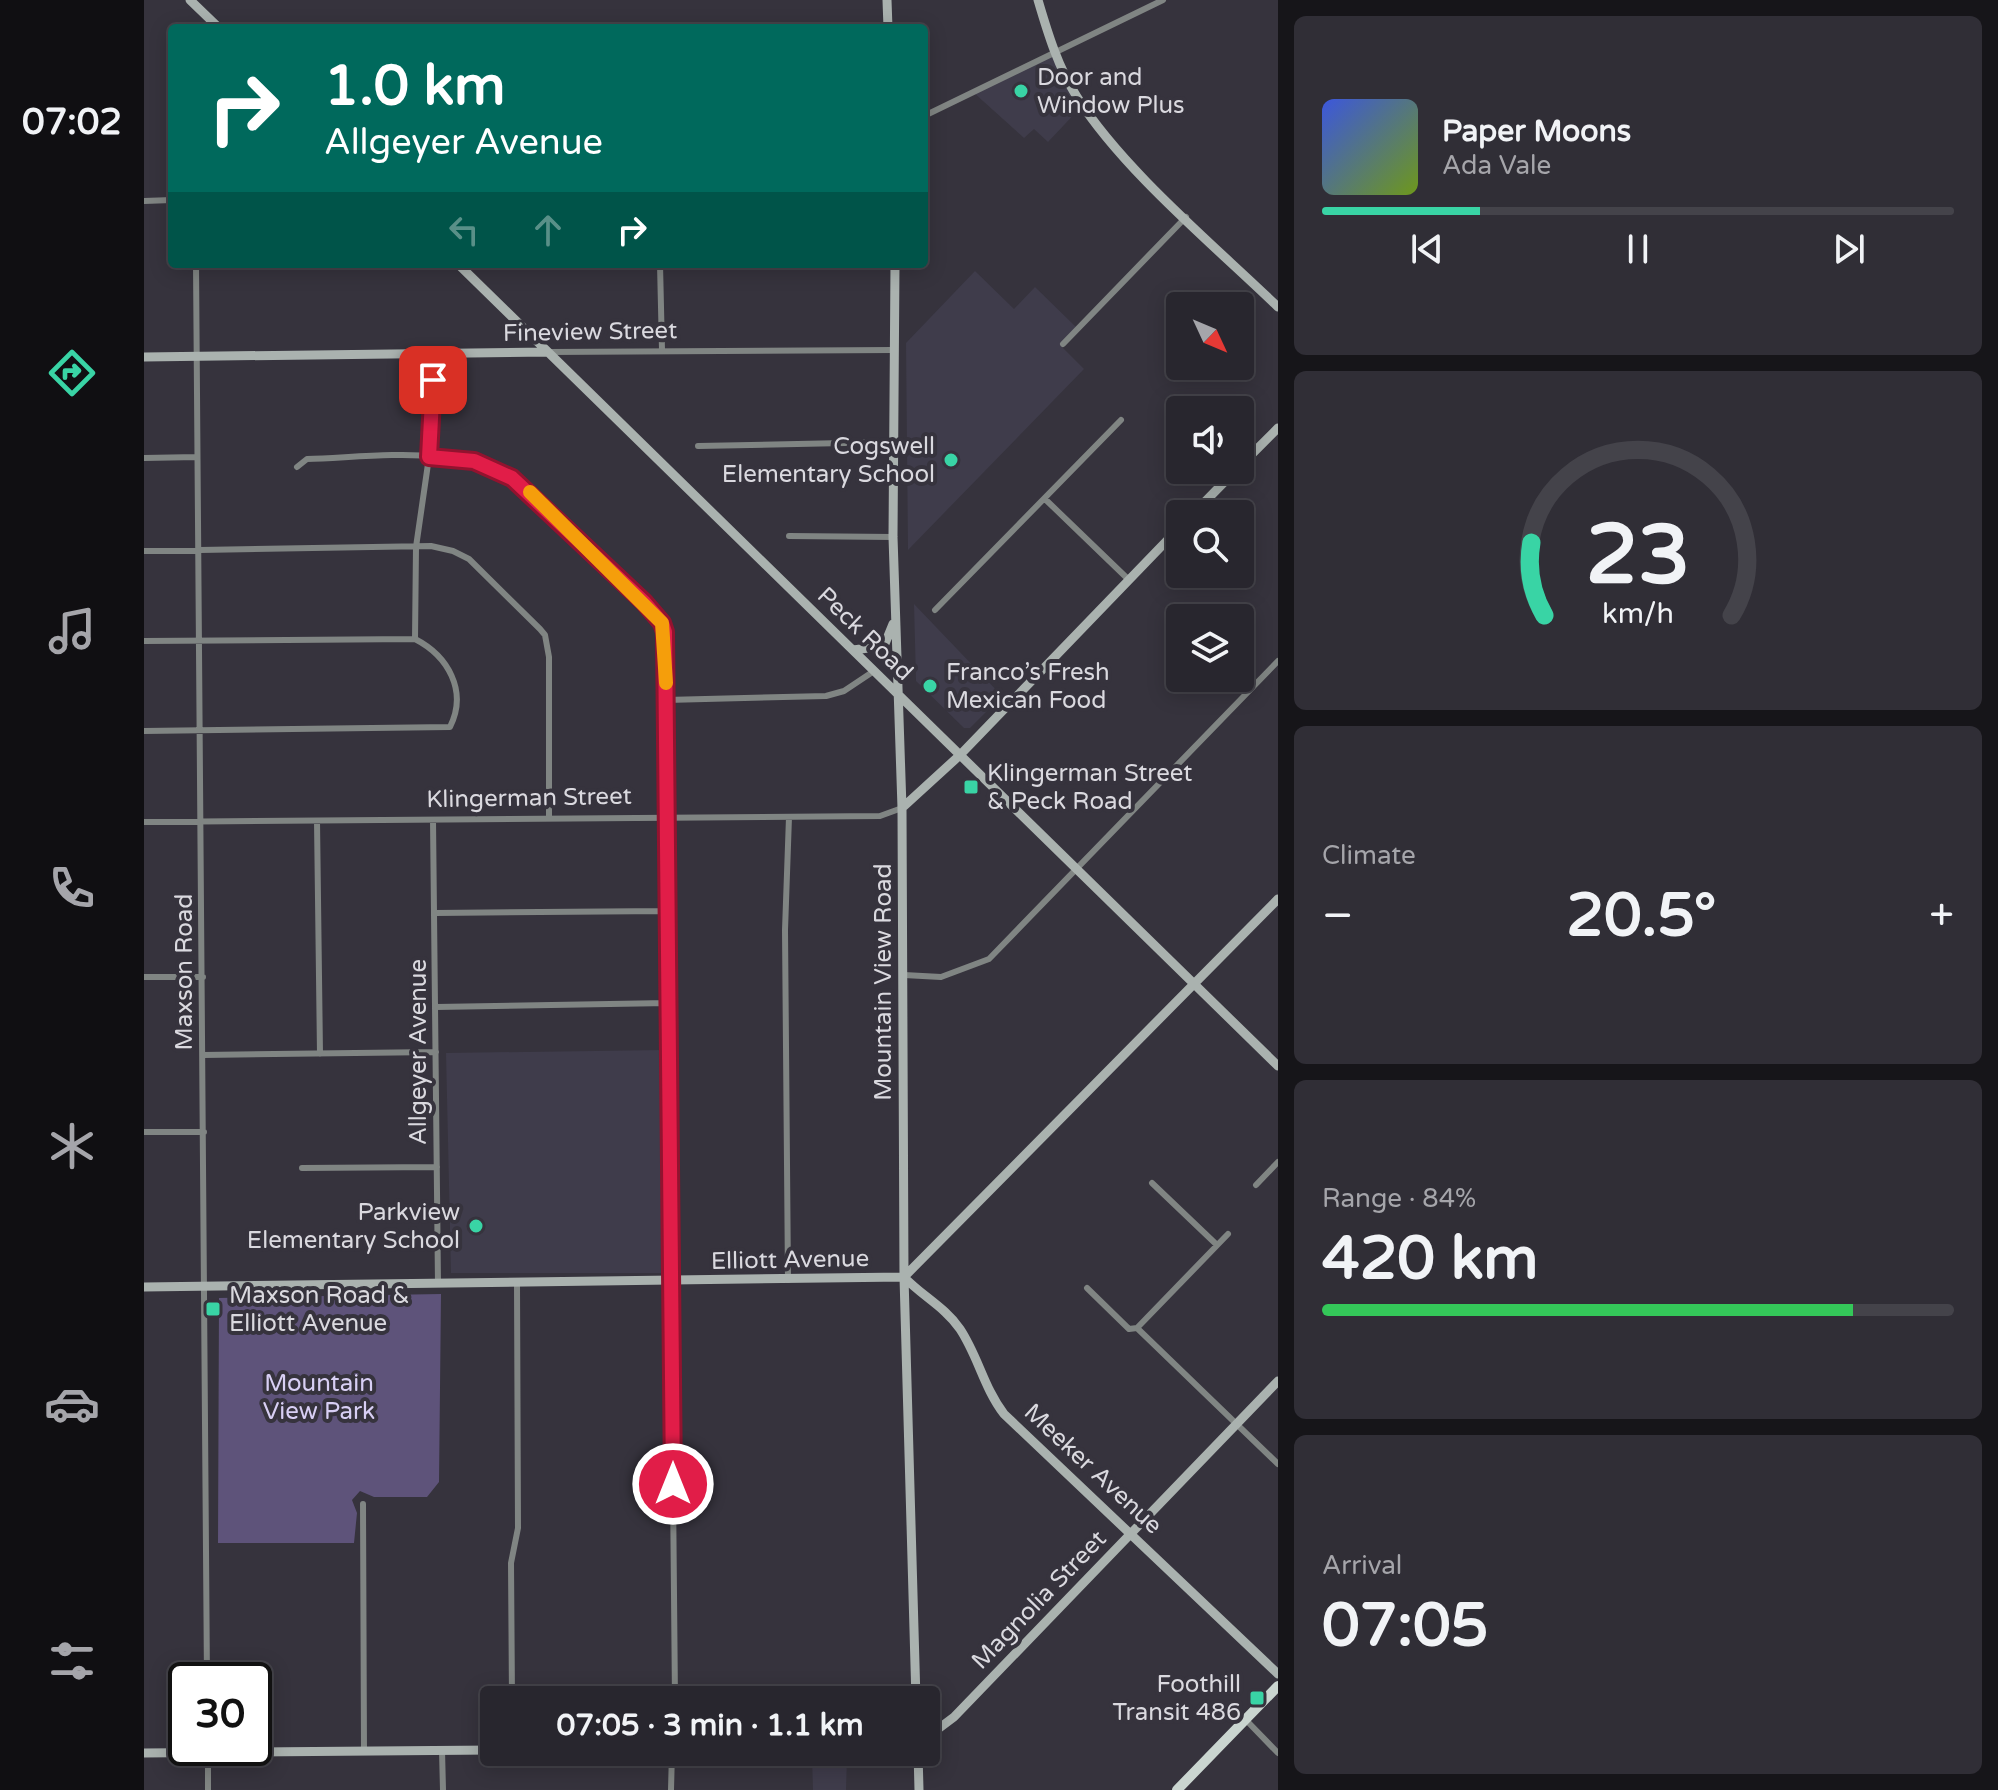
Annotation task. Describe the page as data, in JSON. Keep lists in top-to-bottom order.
{
  "streets": {
    "street": [
      "Fineview Street",
      "Peck Road",
      "Klingerman Street",
      "Maxson Road",
      "Mountain View Road",
      "Allgeyer Avenue",
      "Elliott Avenue",
      "Meeker Avenue",
      "Magnolia Street"
    ]
  },
  "crossings": [
    ["Fineview Street", "Peck Road"],
    ["Fineview Street", "Maxson Road"],
    ["Fineview Street", "Mountain View Road"],
    ["Peck Road", "Mountain View Road"],
    ["Peck Road", "Elliott Avenue"],
    ["Klingerman Street", "Maxson Road"],
    ["Klingerman Street", "Mountain View Road"],
    ["Klingerman Street", "Allgeyer Avenue"],
    ["Maxson Road", "Elliott Avenue"],
    ["Mountain View Road", "Elliott Avenue"],
    ["Mountain View Road", "Meeker Avenue"],
    ["Allgeyer Avenue", "Elliott Avenue"],
    ["Elliott Avenue", "Meeker Avenue"],
    ["Meeker Avenue", "Magnolia Street"]
  ],
  "parks": ["Mountain View Park"],
  "places": {
    "other": [
      "Door and Window Plus",
      "Cogswell Elementary School",
      "Franco’s Fresh Mexican Food",
      "Parkview Elementary School"
    ],
    "transit": ["Klingerman Street & Peck Road", "Maxson Road & Elliott Avenue", "Foothill Transit 486"]
  },
  "north": "bottom right",
  "page": {
    "tabs": "07:02",
    "turn": ["1.0 km", "Allgeyer Avenue"],
    "song": ["Paper Moons", "Ada Vale"],
    "tile": [
      "Climate",
      ["Range · 84%", "420 km"],
      ["Arrival", "07:05"]
    ],
    "heat": ["−", "20.5°", "+"],
    "limit": "30",
    "trip": "07:05 · 3 min · 1.1 km",
    "gauge": ["23", "km/h"]
  }
}
